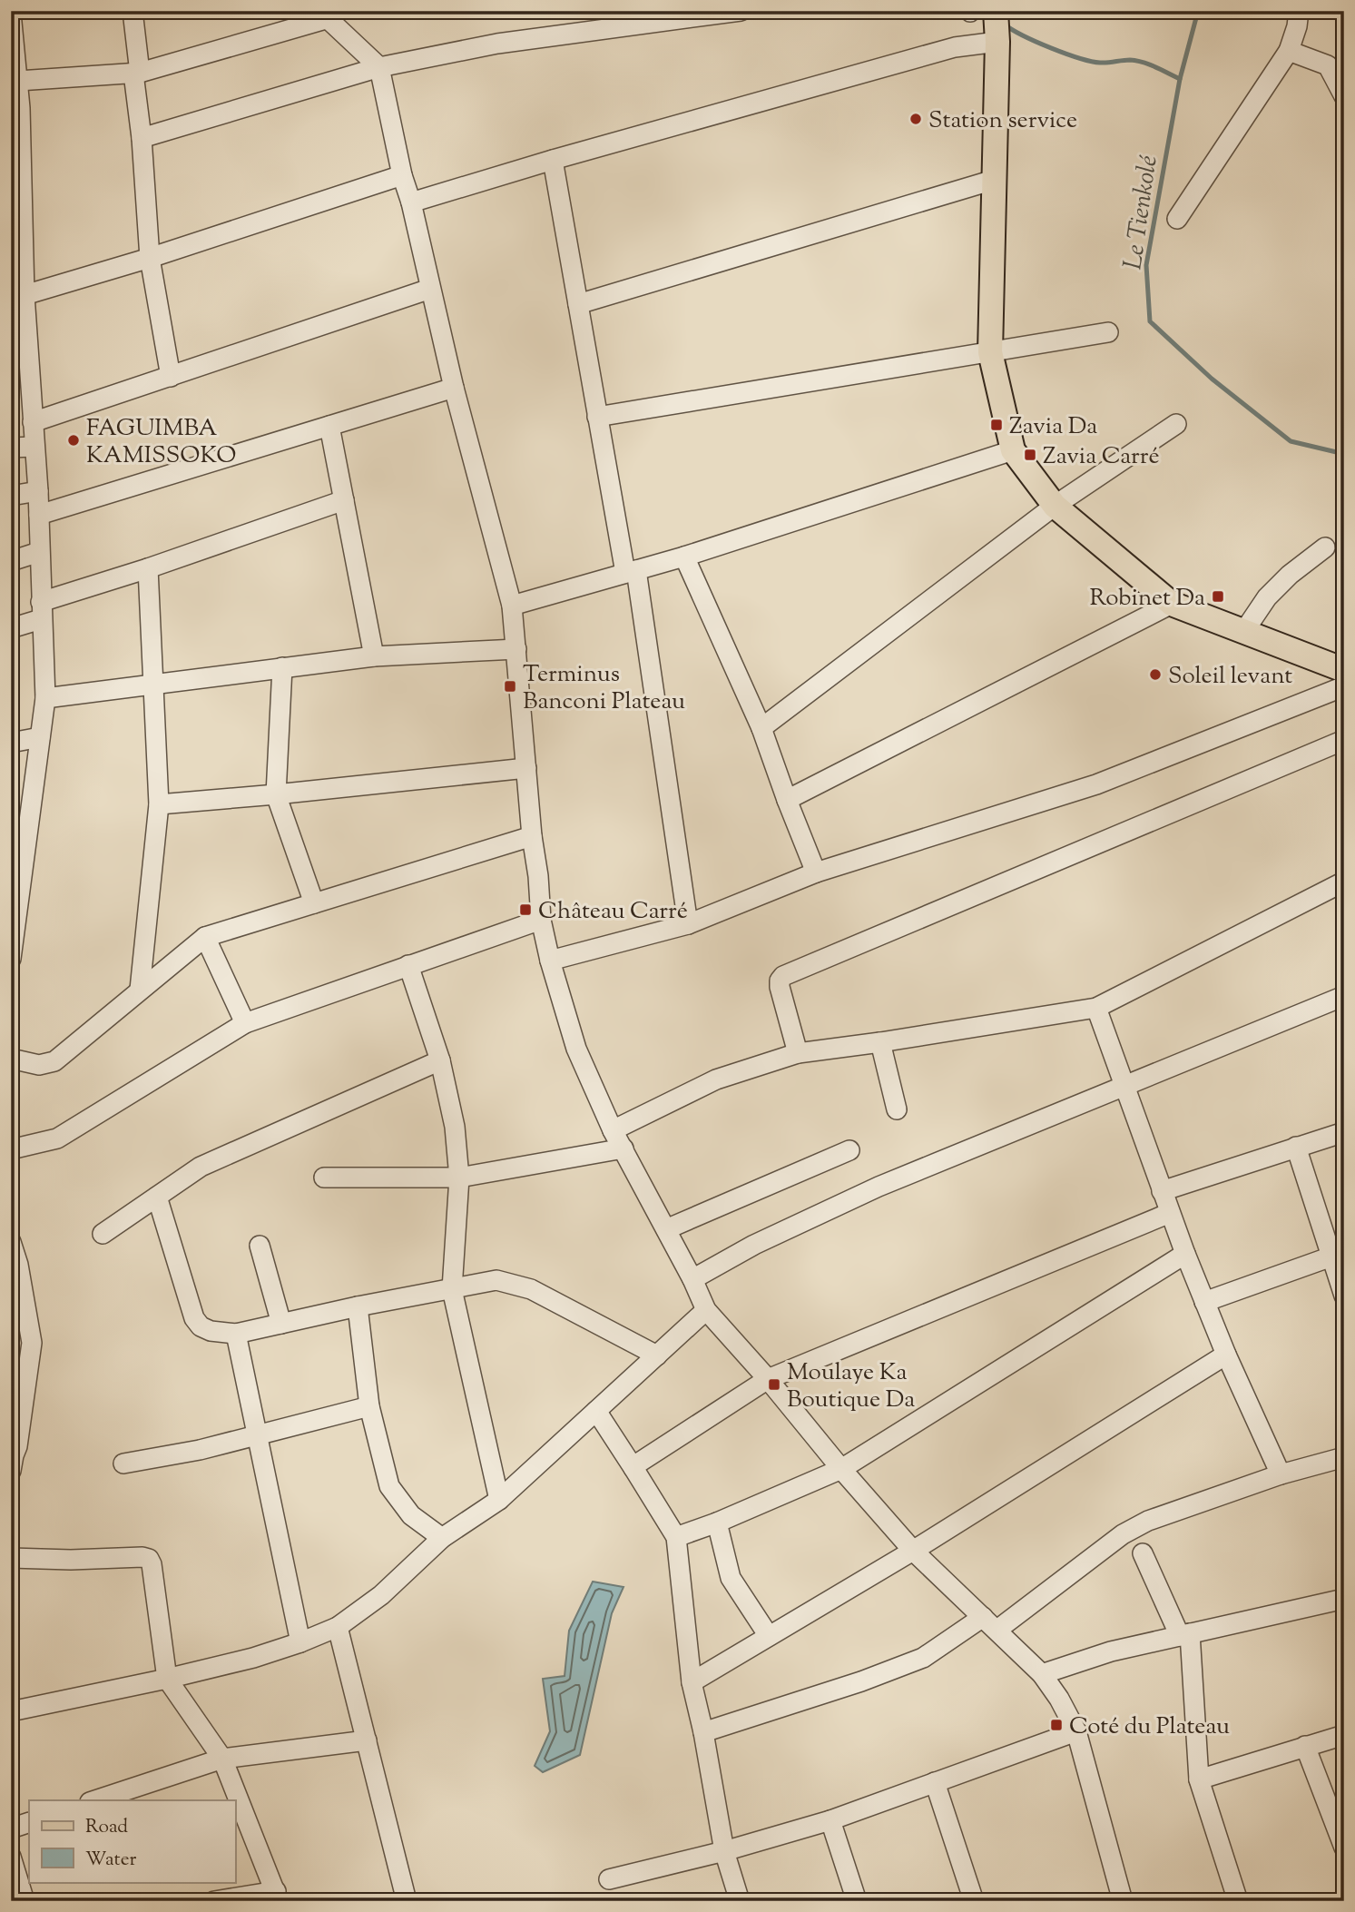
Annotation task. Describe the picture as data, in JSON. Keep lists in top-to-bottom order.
{
  "water": ["Le Tienkolé"],
  "places": {
    "other": ["Station service", "FAGUIMBA KAMISSOKO", "Soleil levant"],
    "transit": [
      "Zavia Da",
      "Zavia Carré",
      "Robinet Da",
      "Terminus Banconi Plateau",
      "Château Carré",
      "Moulaye Ka Boutique Da",
      "Coté du Plateau"
    ]
  },
  "legend": ["Road", "Water"]
}
